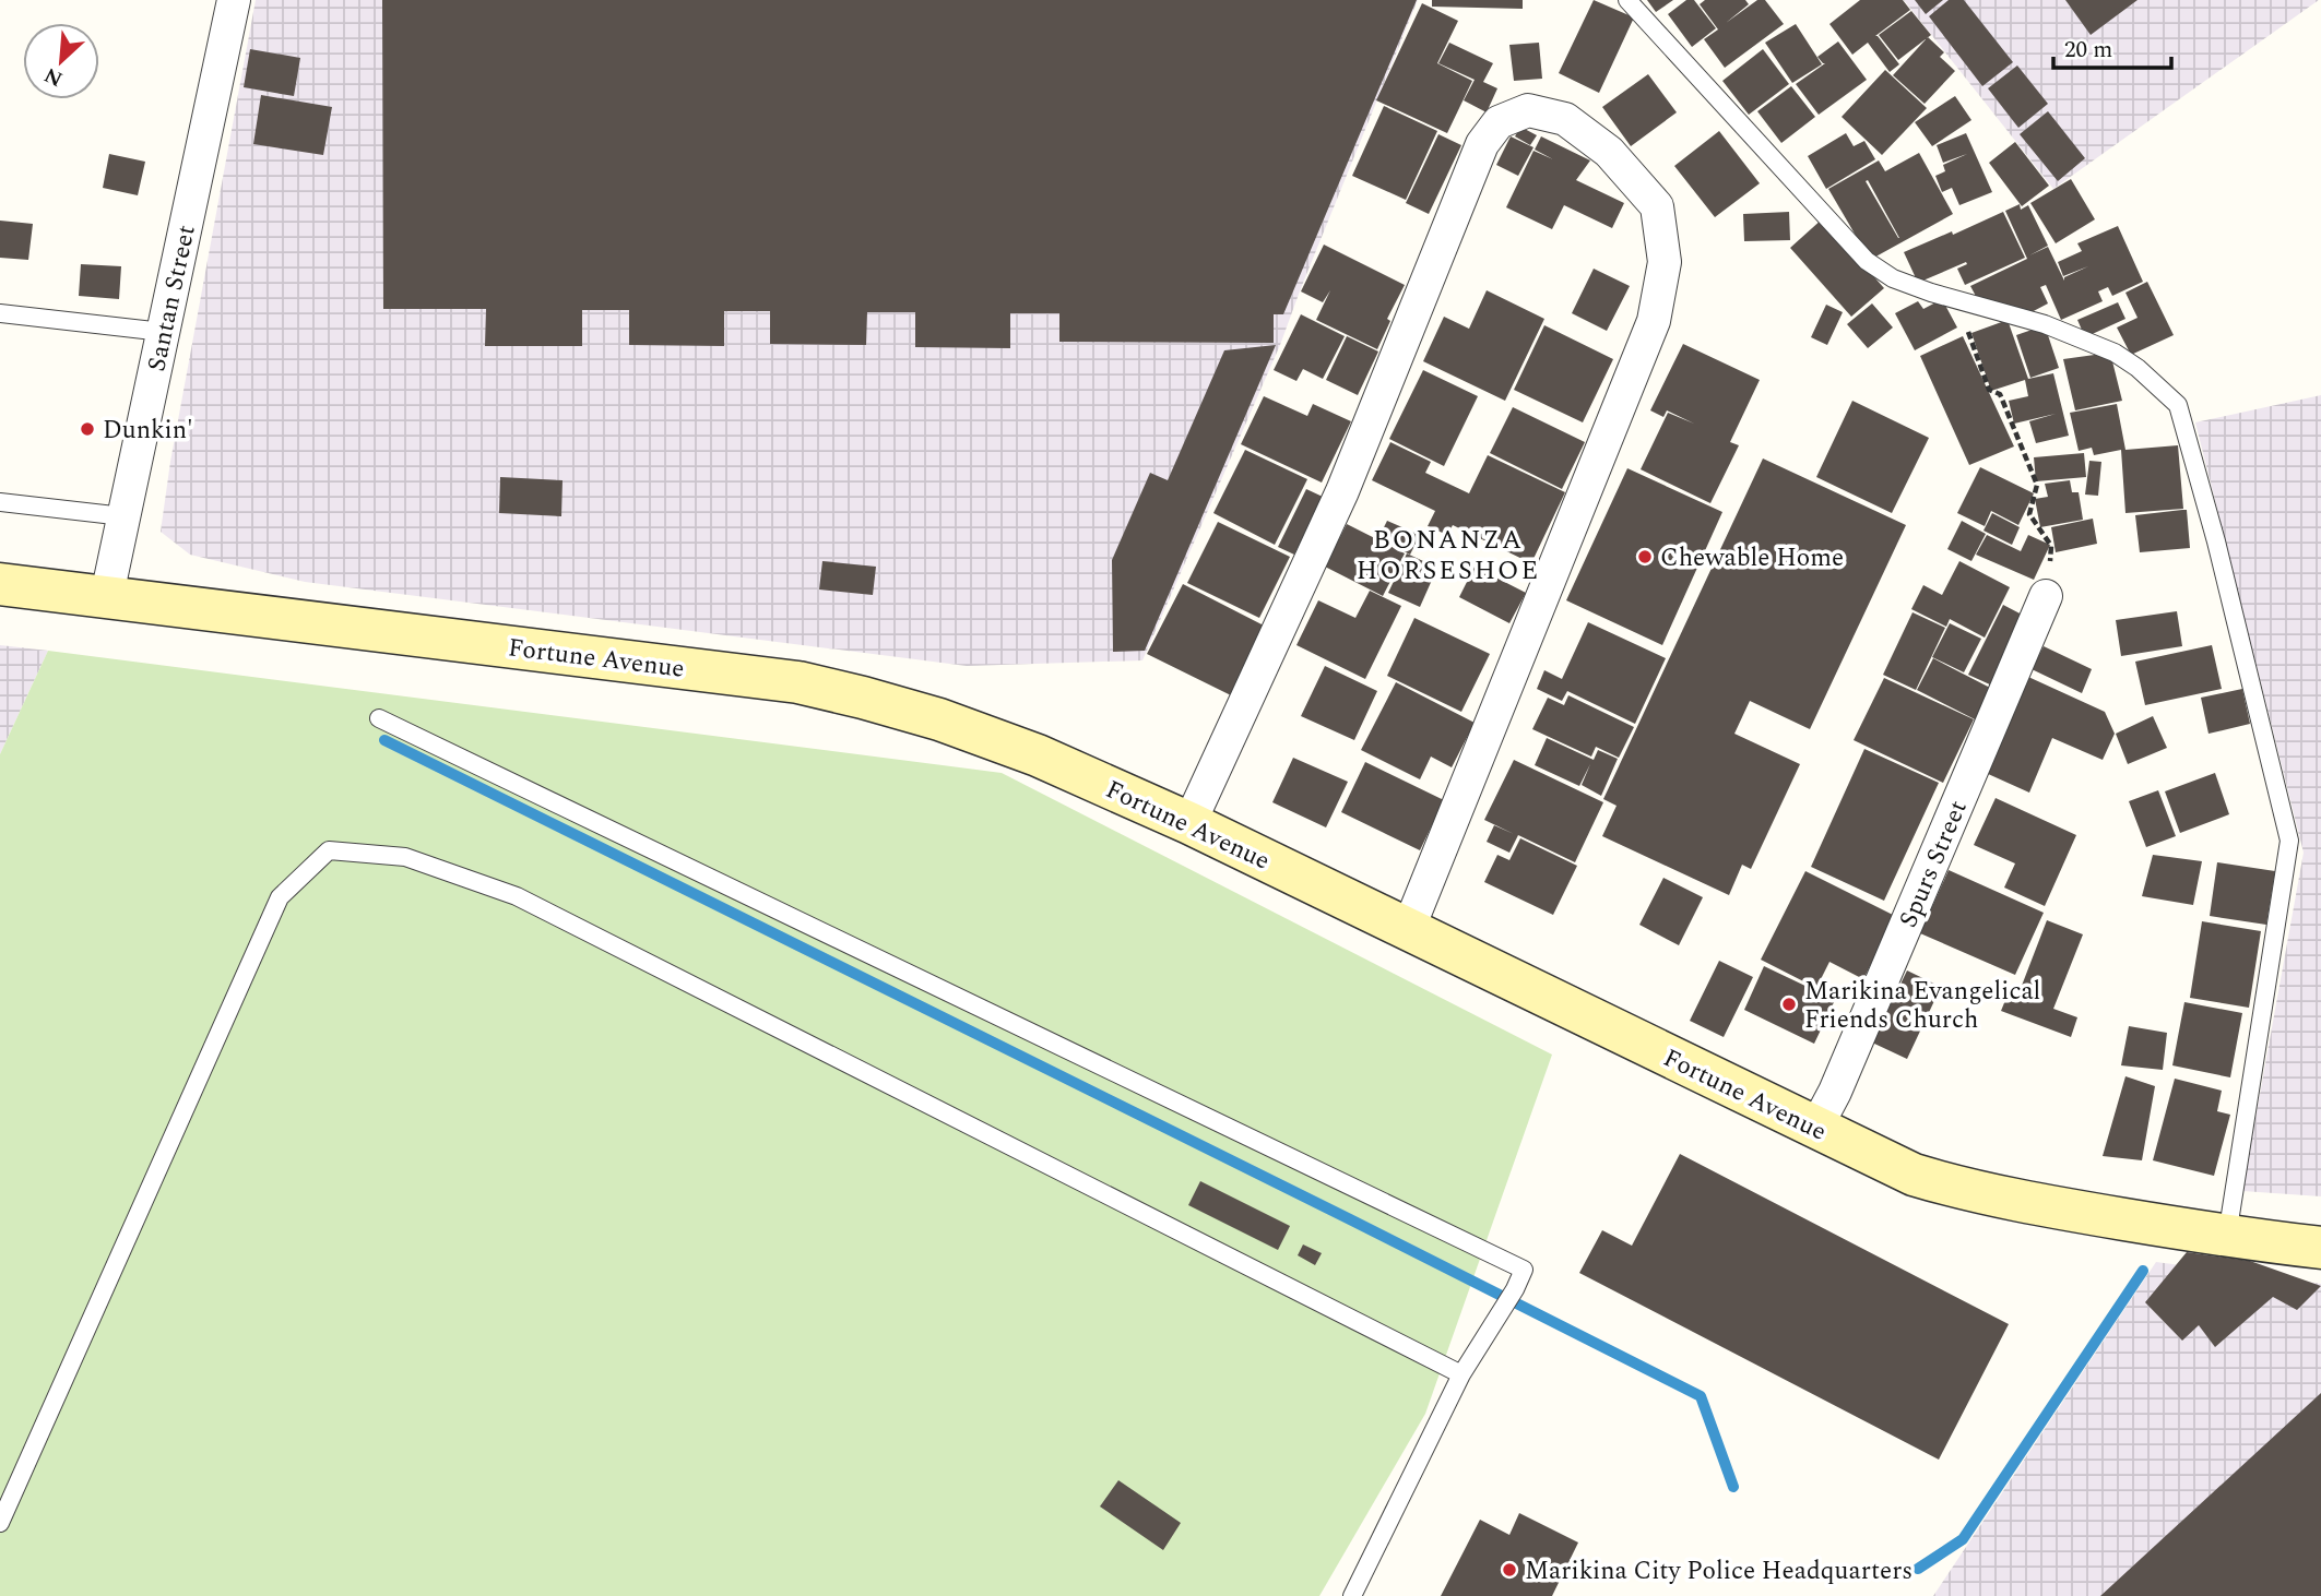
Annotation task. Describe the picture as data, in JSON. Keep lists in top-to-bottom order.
{
  "streets": {
    "main road": ["Fortune Avenue"],
    "street": ["Santan Street", "Spurs Street"]
  },
  "crossings": [
    ["Santan Street", "Fortune Avenue"],
    ["Fortune Avenue", "Spurs Street"]
  ],
  "districts": ["BONANZA HORSESHOE"],
  "places": [
    "Dunkin'",
    "Chewable Home",
    "Marikina Evangelical Friends Church",
    "Marikina City Police Headquarters"
  ],
  "scale_bar": "20 m",
  "north": "bottom left"
}
